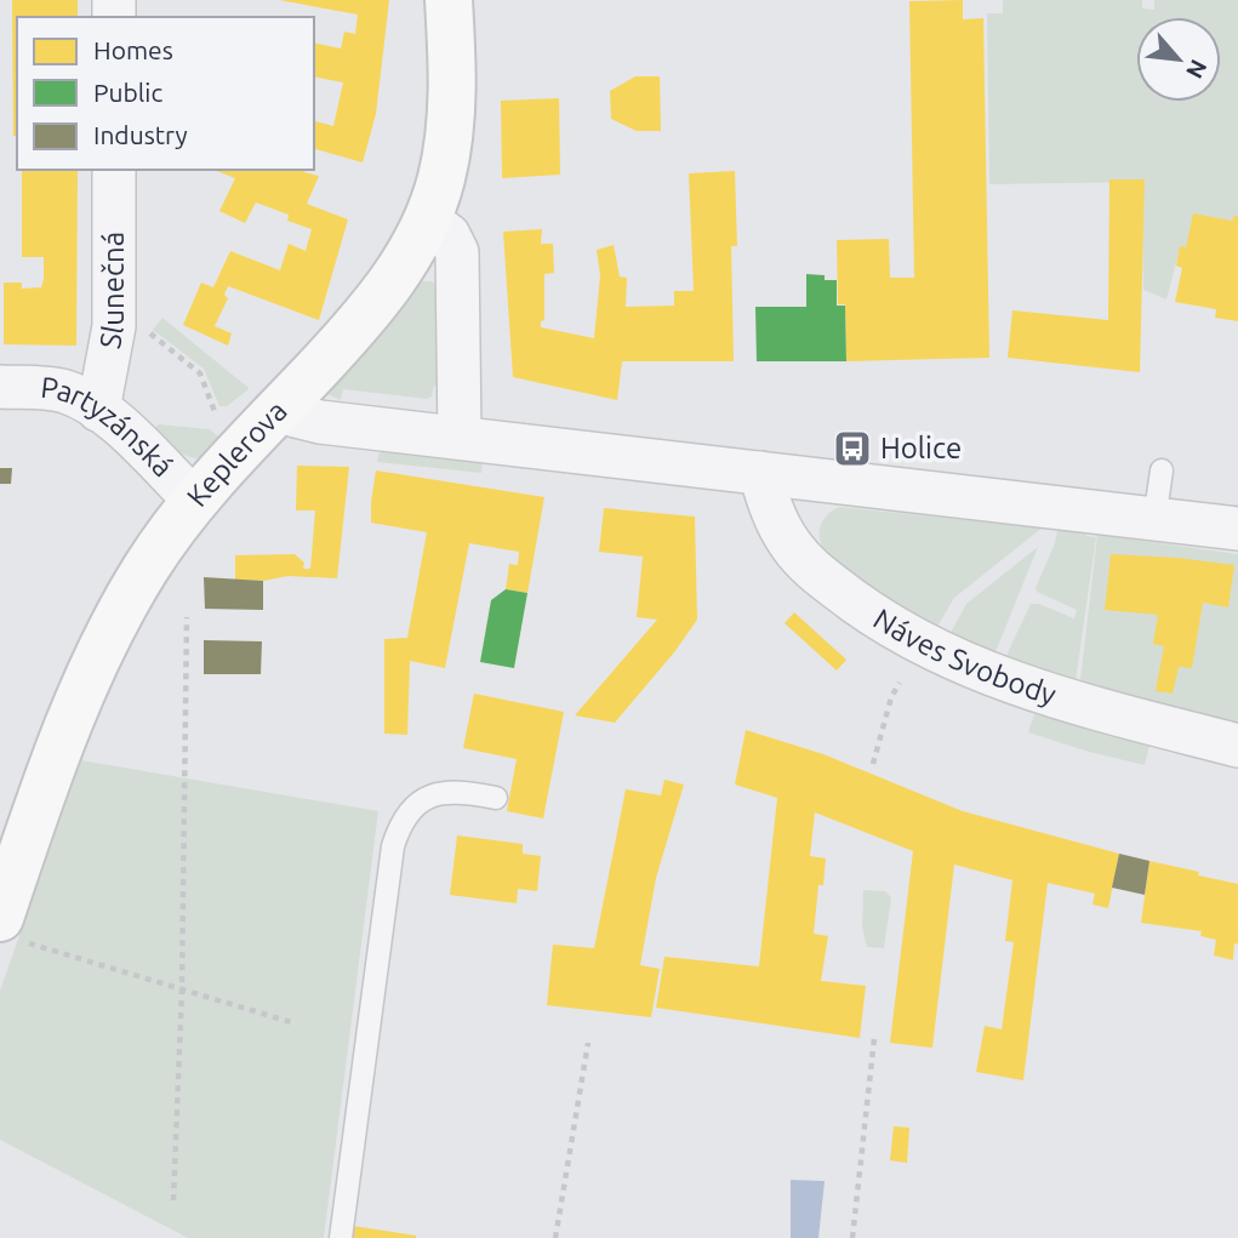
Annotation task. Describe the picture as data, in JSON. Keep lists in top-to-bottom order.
{
  "streets": {
    "main road": ["Keplerova"],
    "street": ["Slunečná", "Partyzánská", "Náves Svobody"]
  },
  "crossings": [
    ["Slunečná", "Partyzánská"],
    ["Partyzánská", "Keplerova"]
  ],
  "places": {
    "bus stop": ["Holice"]
  },
  "legend": ["Homes", "Public", "Industry"],
  "north": "bottom right"
}
